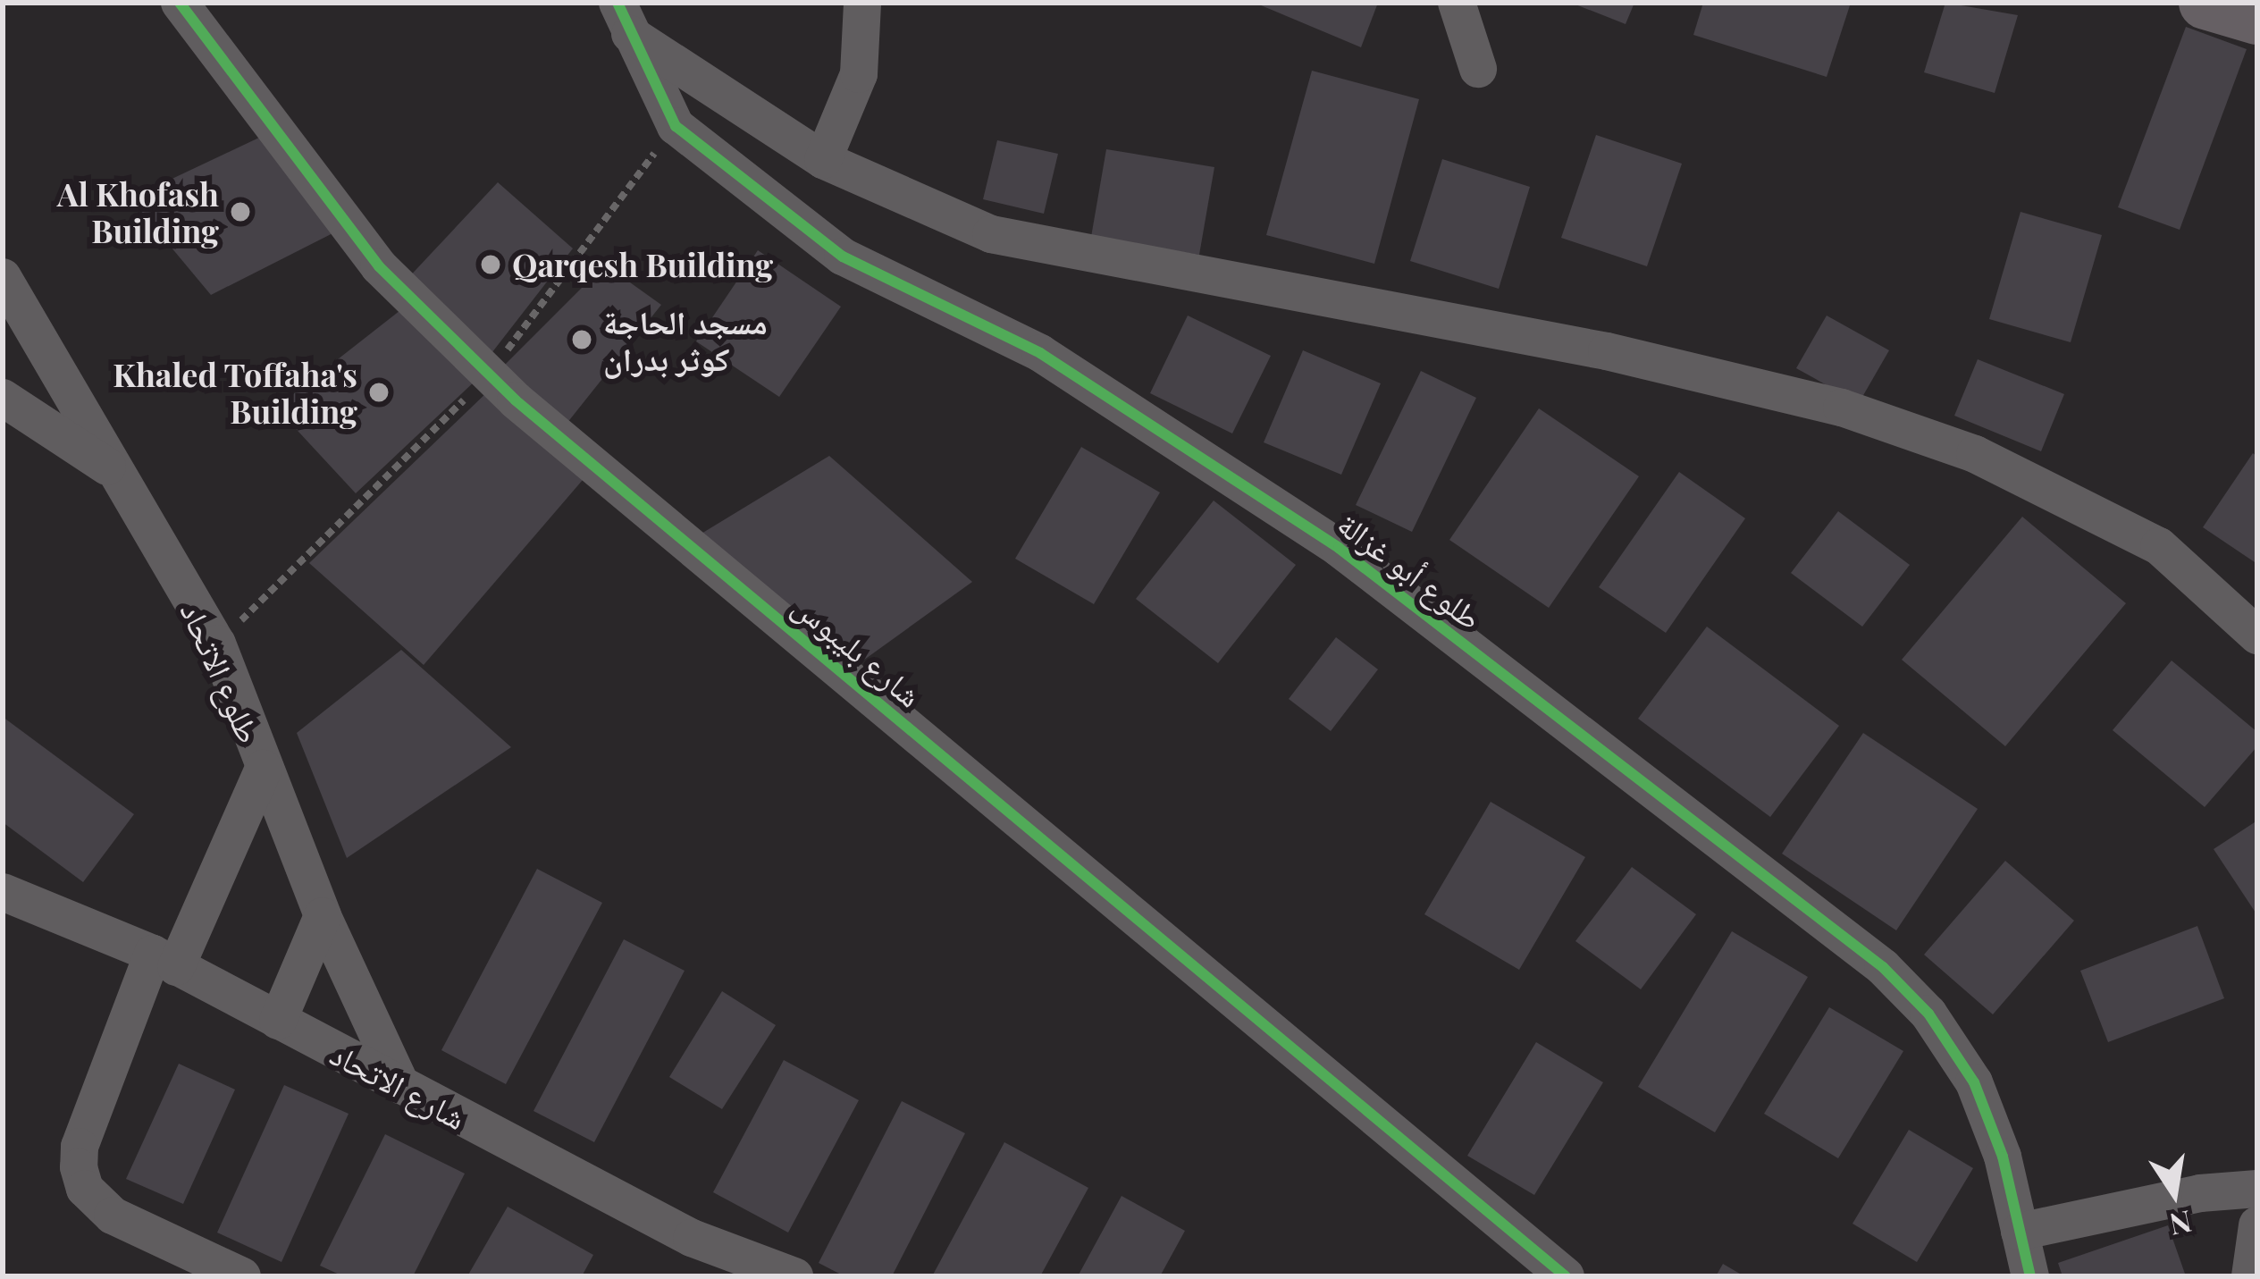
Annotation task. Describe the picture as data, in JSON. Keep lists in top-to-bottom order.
{
  "streets": {
    "street": [
      "طلوع أبو غزالة",
      "شارع بليبوس",
      "طلوع الاتحاد",
      "شارع الاتحاد"
    ]
  },
  "crossings": [
    ["طلوع الاتحاد", "شارع الاتحاد"]
  ],
  "places": [
    "Al Khofash Building",
    "Qarqesh Building",
    "مسجد الحاجة كوثر بدران",
    "Khaled Toffaha's Building"
  ],
  "north": "bottom"
}
